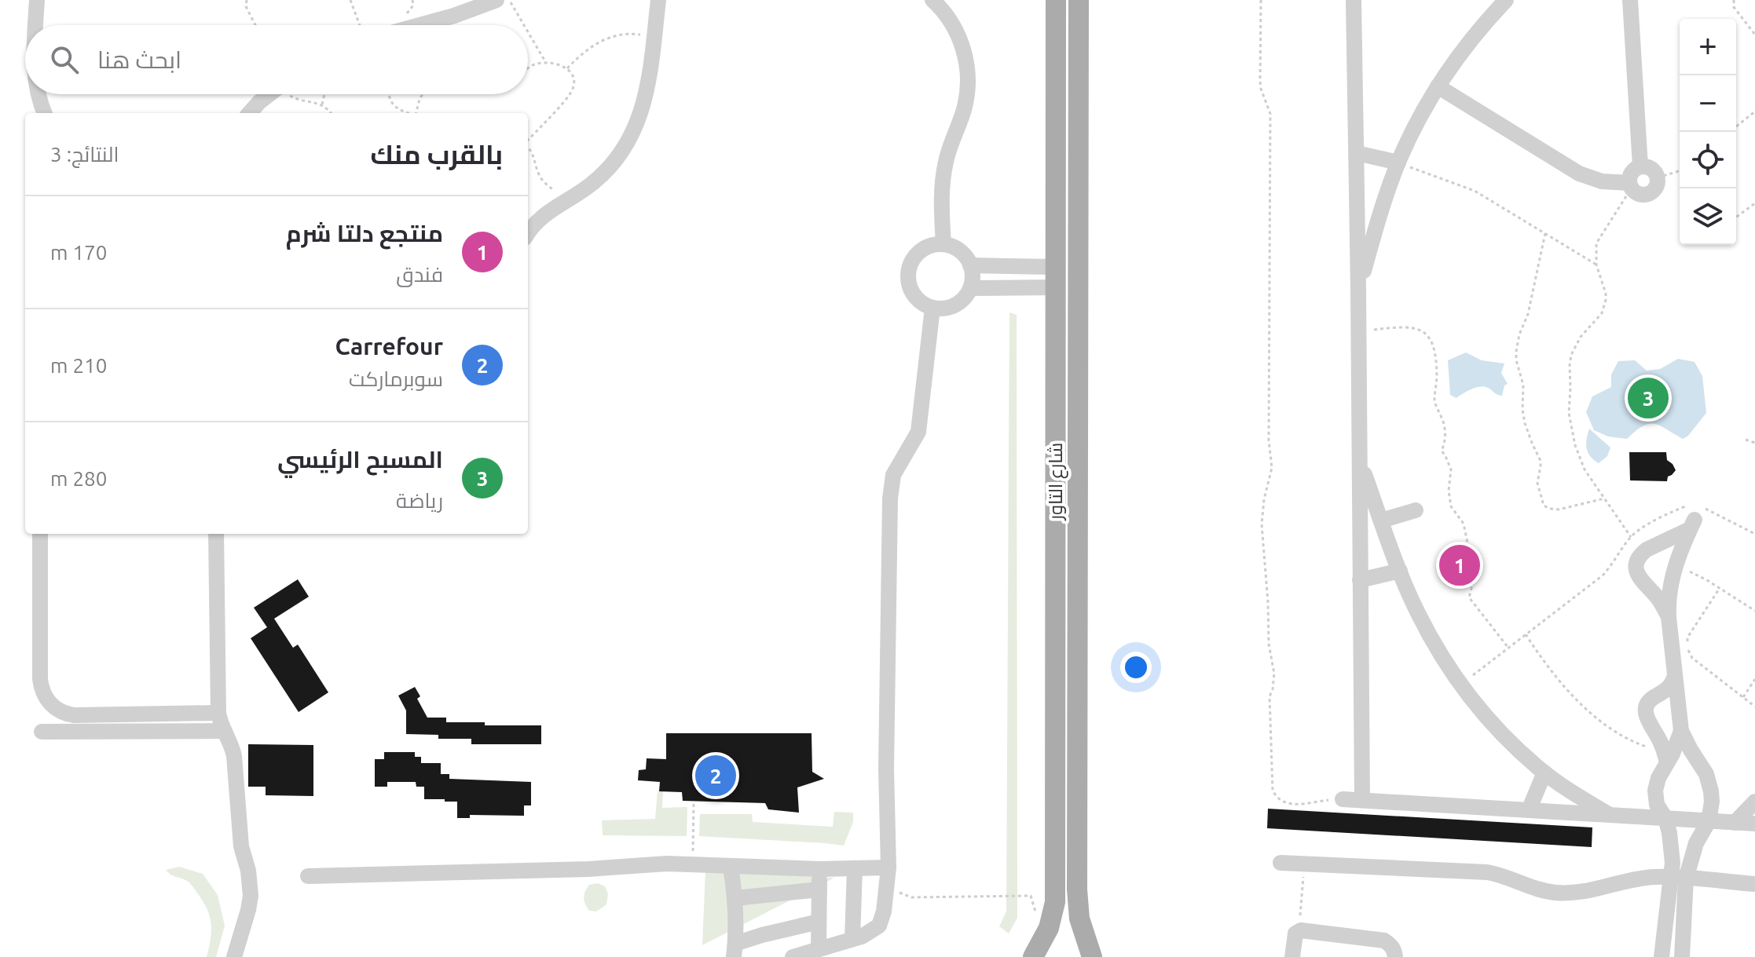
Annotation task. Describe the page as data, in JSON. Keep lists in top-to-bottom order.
{
  "streets": {
    "main road": ["شارع التاور"]
  },
  "page": {
    "map_buttons": ["+", "−"],
    "search": "ابحث هنا",
    "heading": ["بالقرب منك", "النتائج: 3"],
    "list": [
      {
        "mark": "1",
        "name": "منتجع دلتا شرم",
        "note": "فندق",
        "value": "170 m"
      },
      {
        "mark": "2",
        "name": "Carrefour",
        "note": "سوبرماركت",
        "value": "210 m"
      },
      {
        "mark": "3",
        "name": "المسبح الرئيسي",
        "note": "رياضة",
        "value": "280 m"
      }
    ],
    "pins": ["3", "1", "2"]
  }
}
